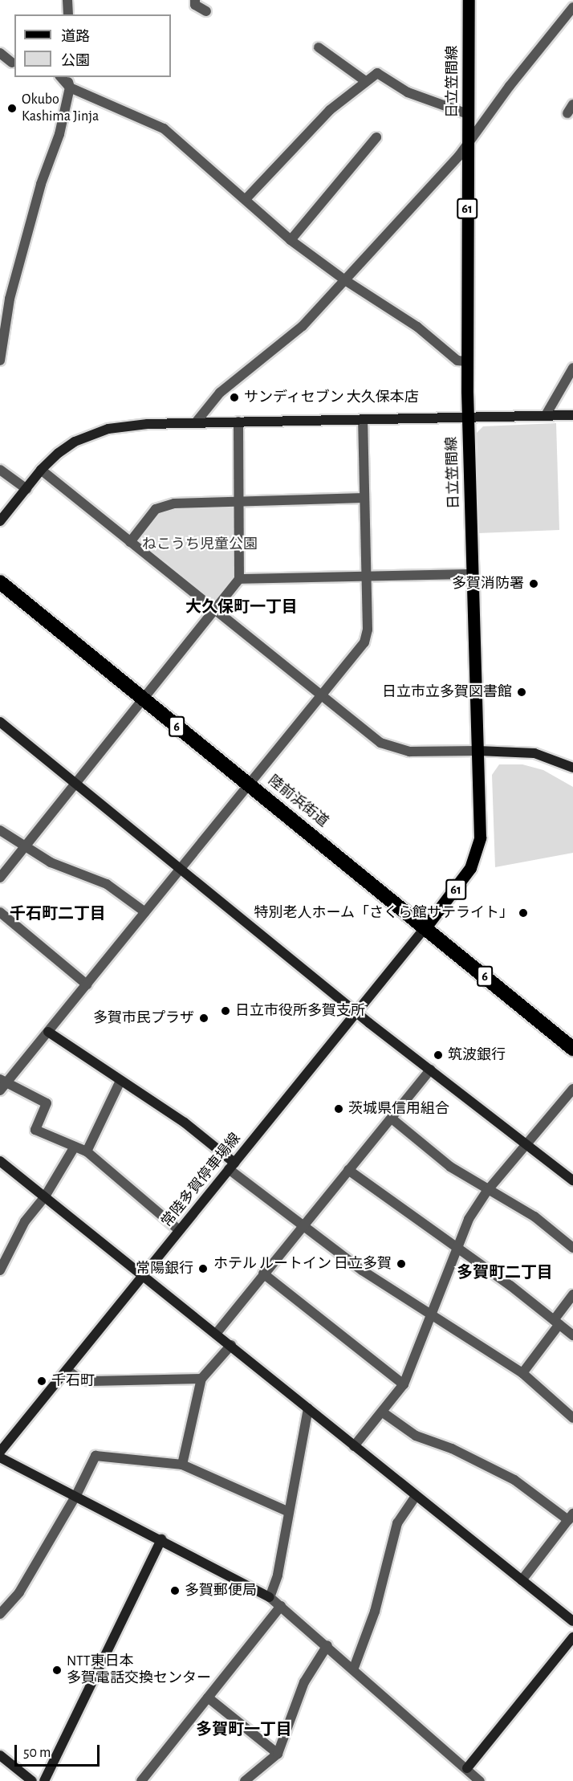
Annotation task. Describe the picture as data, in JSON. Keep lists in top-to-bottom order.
{
  "streets": {
    "highway": ["6", "陸前浜街道"],
    "main road": ["日立笠間線", "61"],
    "street": ["常陸多賀停車場線"]
  },
  "crossings": [
    ["日立笠間線", "陸前浜街道"],
    ["日立笠間線", "常陸多賀停車場線"],
    ["陸前浜街道", "常陸多賀停車場線"]
  ],
  "districts": [
    "大久保町一丁目",
    "千石町二丁目",
    "多賀町二丁目",
    "多賀町一丁目"
  ],
  "parks": ["ねこうち児童公園"],
  "places": [
    "Okubo Kashima Jinja",
    "サンディセブン 大久保本店",
    "多賀消防署",
    "日立市立多賀図書館",
    "特別老人ホーム「さくら館サテライト」",
    "日立市役所多賀支所",
    "多賀市民プラザ",
    "筑波銀行",
    "茨城県信用組合",
    "ホテル ルートイン 日立多賀",
    "常陽銀行",
    "千石町",
    "多賀郵便局",
    "NTT東日本 多賀電話交換センター"
  ],
  "legend": ["道路", "公園"],
  "scale_bar": "50 m"
}
